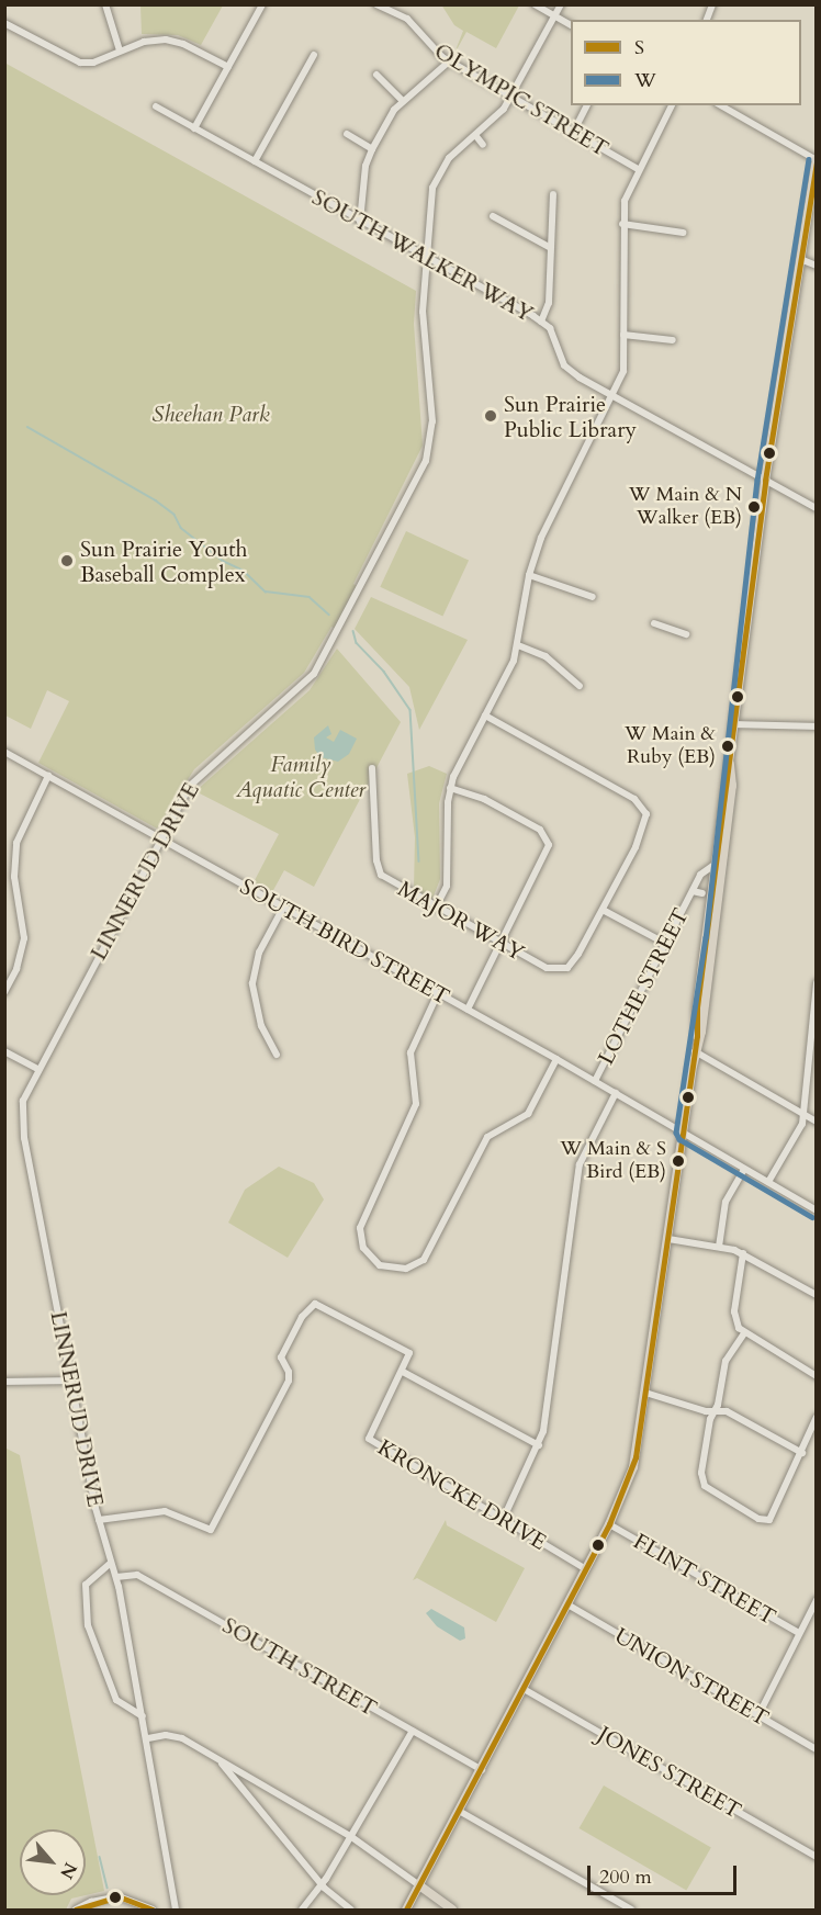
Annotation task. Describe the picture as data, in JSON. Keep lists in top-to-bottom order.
{
  "streets": {
    "street": [
      "OLYMPIC STREET",
      "SOUTH WALKER WAY",
      "LINNERUD DRIVE",
      "MAJOR WAY",
      "SOUTH BIRD STREET",
      "LOTHE STREET",
      "KRONCKE DRIVE",
      "FLINT STREET",
      "SOUTH STREET",
      "UNION STREET",
      "JONES STREET"
    ]
  },
  "crossings": [
    ["OLYMPIC STREET", "LINNERUD DRIVE"],
    ["SOUTH WALKER WAY", "LINNERUD DRIVE"],
    ["LINNERUD DRIVE", "SOUTH BIRD STREET"],
    ["LINNERUD DRIVE", "SOUTH STREET"],
    ["SOUTH BIRD STREET", "LOTHE STREET"]
  ],
  "parks": ["Sheehan Park", "Family Aquatic Center"],
  "places": [
    "Sun Prairie Public Library",
    "W Main & N Walker (EB)",
    "Sun Prairie Youth Baseball Complex",
    "W Main & Ruby (EB)",
    "W Main & S Bird (EB)"
  ],
  "lines": ["transit line W", "transit line S"],
  "legend": ["S", "W"],
  "scale_bar": "200 m",
  "north": "bottom right"
}
